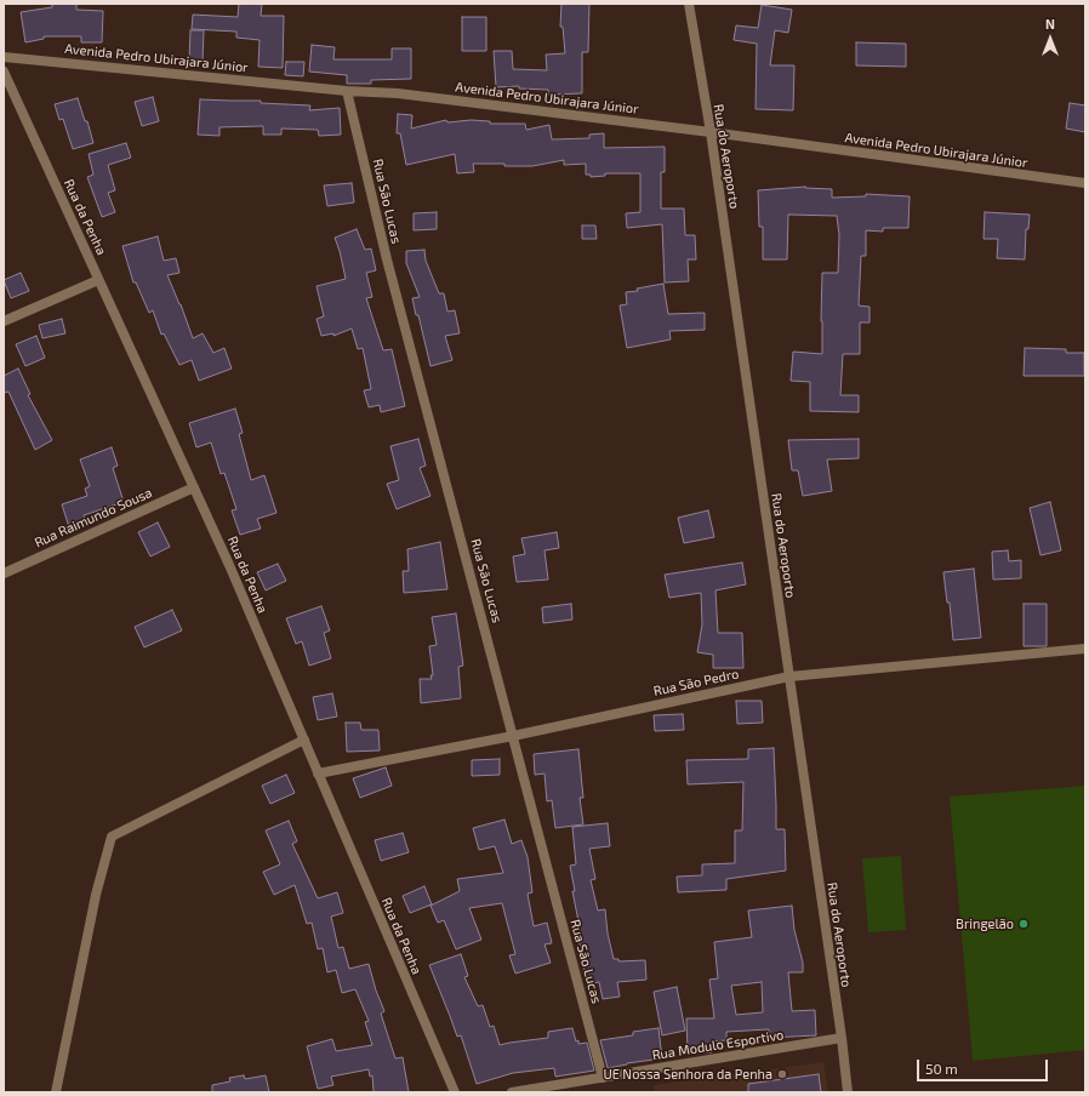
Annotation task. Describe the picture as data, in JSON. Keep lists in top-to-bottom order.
{
  "streets": {
    "street": [
      "Avenida Pedro Ubirajara Júnior",
      "Rua do Aeroporto",
      "Rua São Lucas",
      "Rua da Penha",
      "Rua Raimundo Sousa",
      "Rua São Pedro",
      "Rua Modulo Esportivo"
    ]
  },
  "crossings": [
    ["Avenida Pedro Ubirajara Júnior", "Rua do Aeroporto"],
    ["Avenida Pedro Ubirajara Júnior", "Rua São Lucas"],
    ["Rua do Aeroporto", "Rua São Pedro"],
    ["Rua do Aeroporto", "Rua Modulo Esportivo"],
    ["Rua São Lucas", "Rua São Pedro"],
    ["Rua São Lucas", "Rua Modulo Esportivo"],
    ["Rua da Penha", "Rua Raimundo Sousa"],
    ["Rua da Penha", "Rua São Pedro"]
  ],
  "places": ["Bringelão", "UE Nossa Senhora da Penha"],
  "scale_bar": "50 m",
  "north": "top"
}
